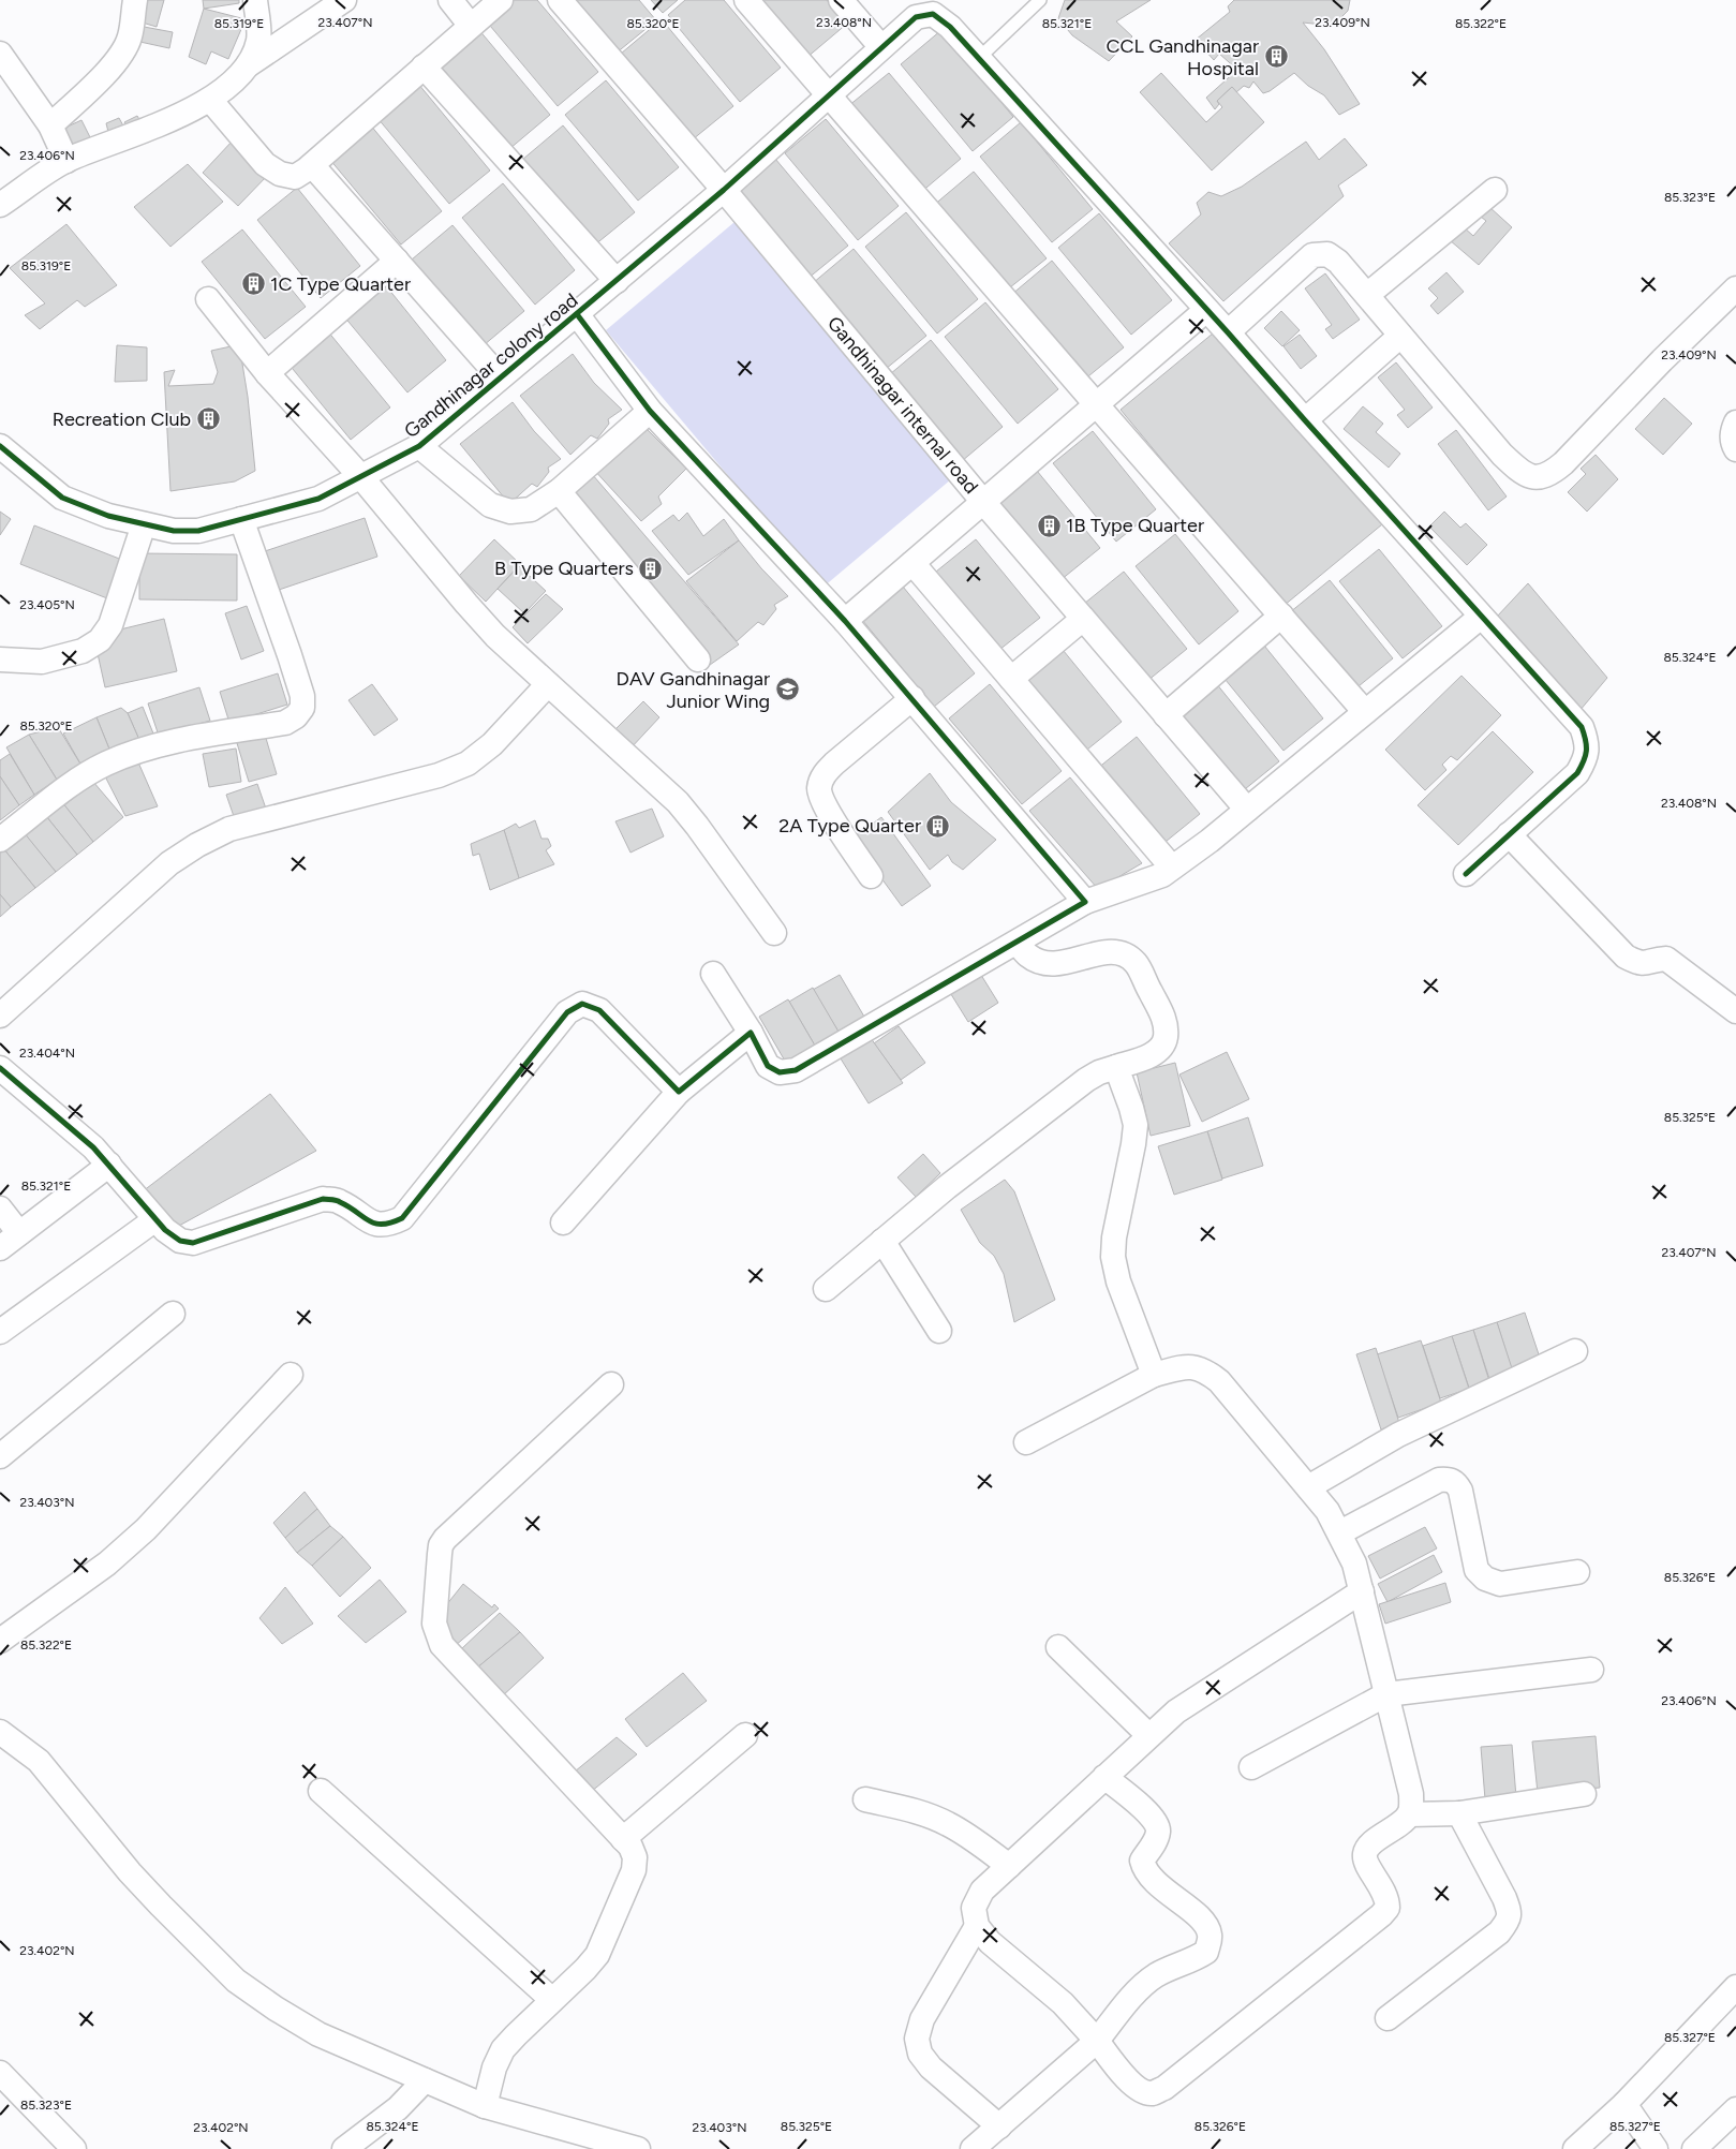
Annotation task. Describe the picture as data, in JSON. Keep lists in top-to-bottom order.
{
  "streets": {
    "street": ["Gandhinagar colony road", "Gandhinagar internal road"]
  },
  "crossings": [
    ["Gandhinagar colony road", "Gandhinagar internal road"]
  ],
  "places": {
    "building": [
      "CCL Gandhinagar Hospital",
      "1C Type Quarter",
      "Recreation Club",
      "1B Type Quarter",
      "B Type Quarters",
      "2A Type Quarter"
    ],
    "school or university": ["DAV Gandhinagar Junior Wing"]
  },
  "coordinates": [
    "23.409°N",
    "23.407°N",
    "23.408°N",
    "85.319°E",
    "85.320°E",
    "85.321°E",
    "85.322°E",
    "23.406°N",
    "85.323°E",
    "23.405°N",
    "85.324°E",
    "23.404°N",
    "85.325°E",
    "23.403°N",
    "85.326°E",
    "23.402°N",
    "85.327°E"
  ]
}
